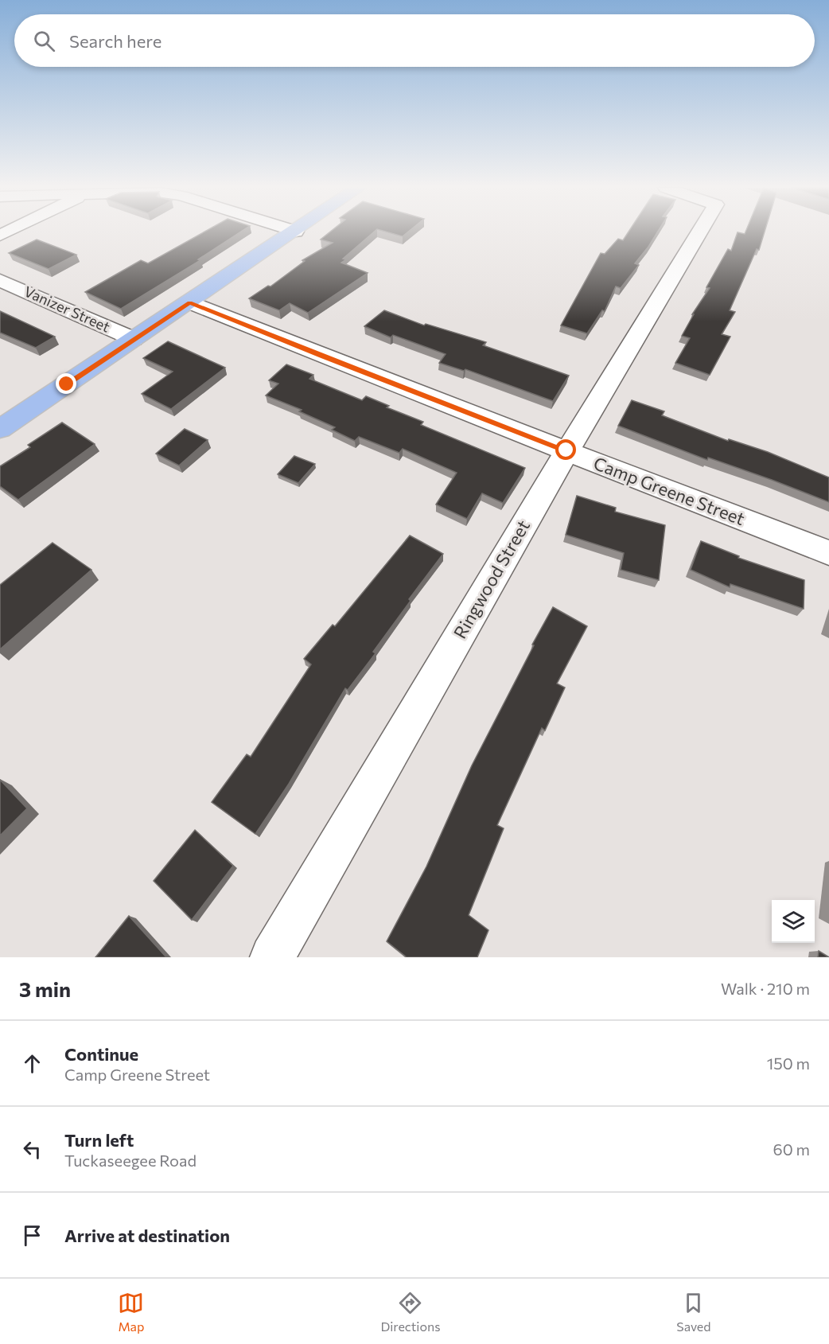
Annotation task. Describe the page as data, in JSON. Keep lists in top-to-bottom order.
{
  "streets": {
    "street": ["Vanizer Street", "Camp Greene Street", "Ringwood Street"]
  },
  "crossings": [
    ["Camp Greene Street", "Ringwood Street"]
  ],
  "page": {
    "search": "Search here",
    "heading": ["3 min", "Walk · 210 m"],
    "list": [
      ["Continue", "Camp Greene Street", "150 m"],
      ["Turn left", "Tuckaseegee Road", "60 m"],
      "Arrive at destination"
    ],
    "nav": ["Map", "Directions", "Saved"]
  }
}
